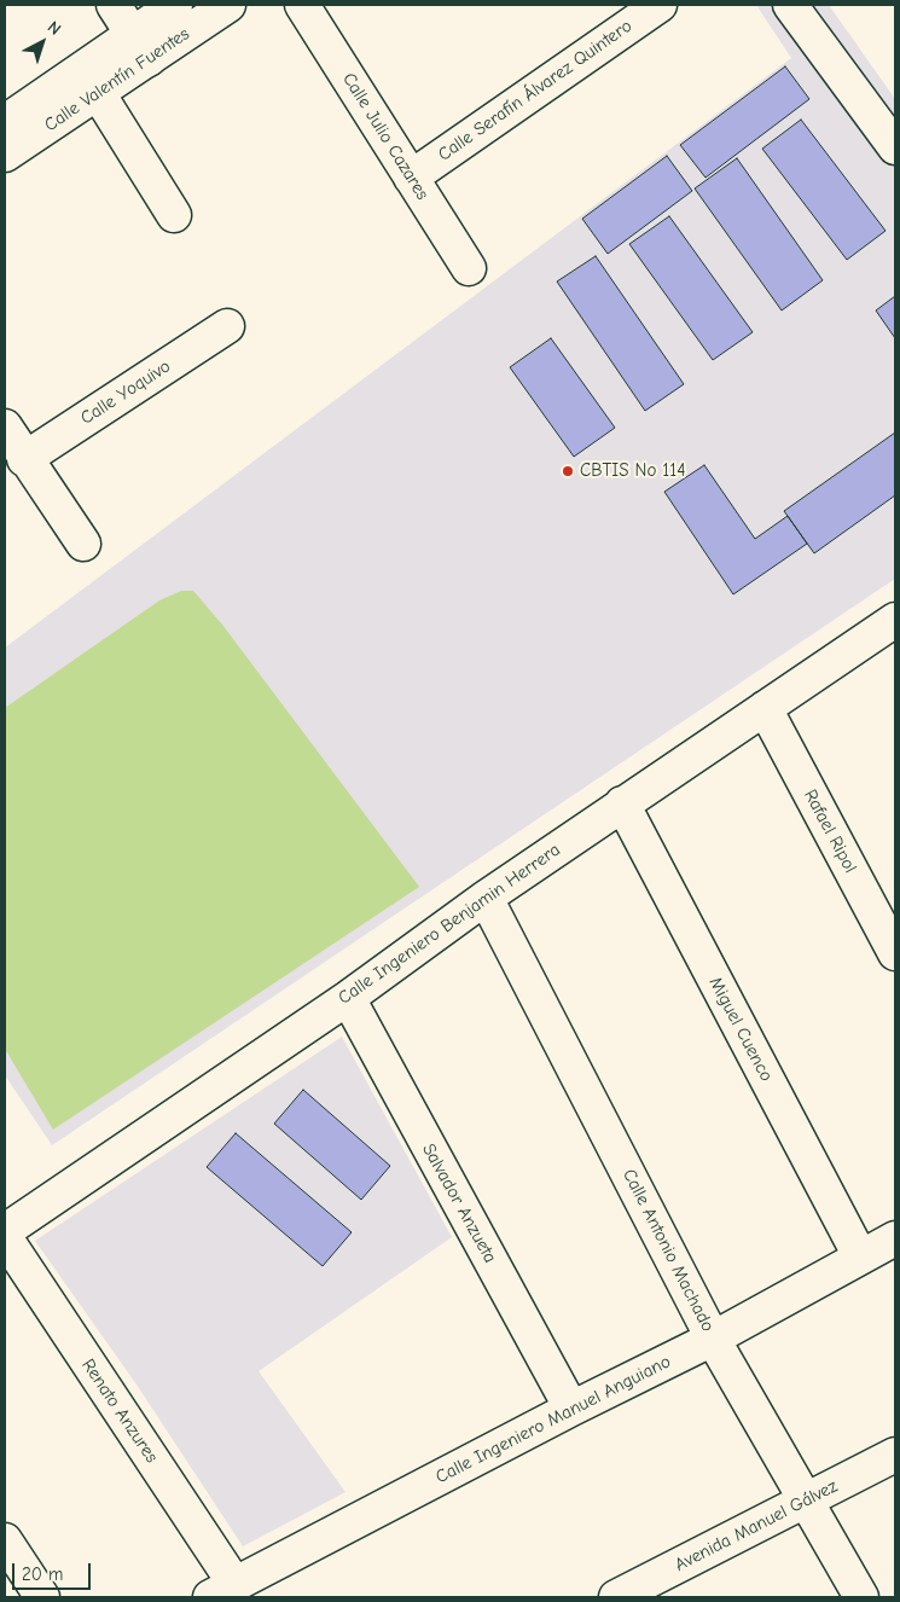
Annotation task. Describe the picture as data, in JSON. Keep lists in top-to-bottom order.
{
  "streets": {
    "street": [
      "Calle Valentín Fuentes",
      "Calle Serafín Álvarez Quintero",
      "Calle Julio Cazares",
      "Calle Yoquivo",
      "Rafael Ripol",
      "Calle Ingeniero Benjamin Herrera",
      "Miguel Cuenco",
      "Salvador Anzueta",
      "Calle Antonio Machado",
      "Renato Anzures",
      "Calle Ingeniero Manuel Anguiano",
      "Avenida Manuel Gálvez"
    ]
  },
  "crossings": [
    ["Calle Serafín Álvarez Quintero", "Calle Julio Cazares"],
    ["Rafael Ripol", "Calle Ingeniero Benjamin Herrera"],
    ["Calle Ingeniero Benjamin Herrera", "Miguel Cuenco"],
    ["Calle Ingeniero Benjamin Herrera", "Salvador Anzueta"],
    ["Calle Ingeniero Benjamin Herrera", "Calle Antonio Machado"],
    ["Miguel Cuenco", "Calle Ingeniero Manuel Anguiano"],
    ["Salvador Anzueta", "Calle Ingeniero Manuel Anguiano"],
    ["Calle Antonio Machado", "Calle Ingeniero Manuel Anguiano"],
    ["Calle Antonio Machado", "Avenida Manuel Gálvez"],
    ["Renato Anzures", "Calle Ingeniero Manuel Anguiano"]
  ],
  "places": ["CBTIS No 114"],
  "scale_bar": "20 m",
  "north": "top right"
}
